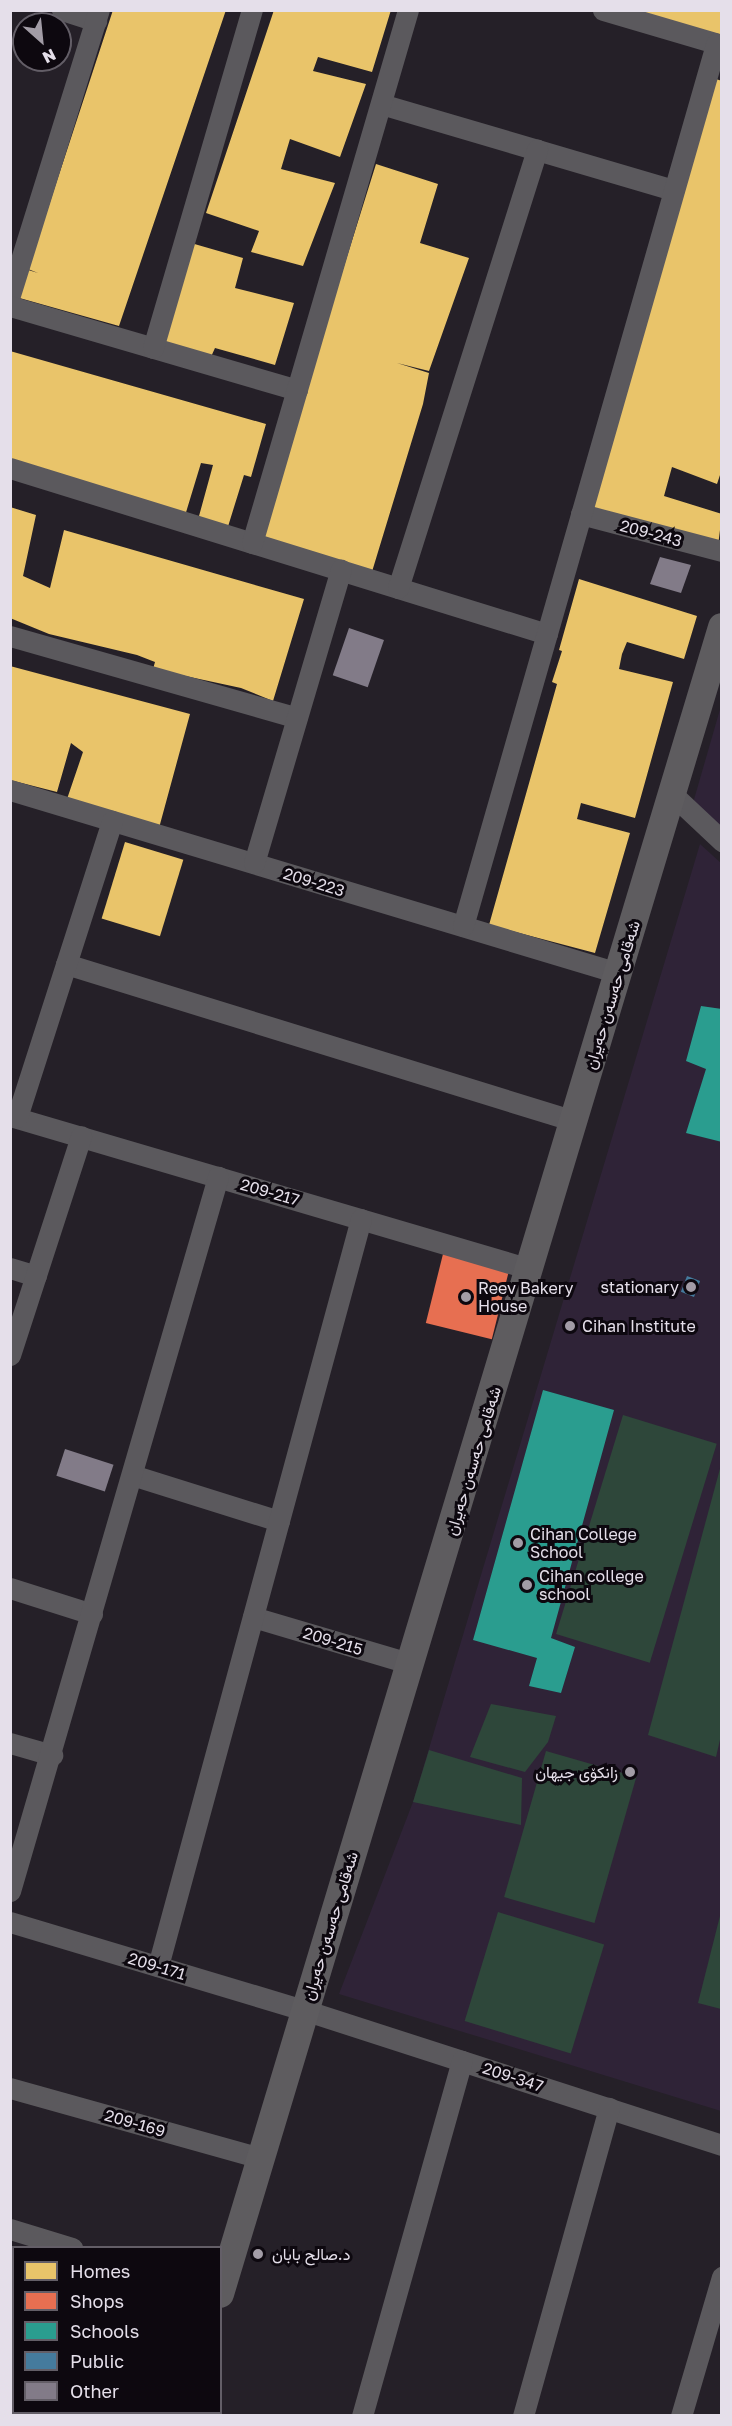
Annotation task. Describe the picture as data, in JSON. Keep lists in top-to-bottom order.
{
  "streets": {
    "street": [
      "209-243",
      "209-223",
      "شەقامی حەسەن حەیران",
      "209-217",
      "209-215",
      "209-171",
      "209-347",
      "209-169"
    ]
  },
  "crossings": [
    ["209-223", "شەقامی حەسەن حەیران"],
    ["شەقامی حەسەن حەیران", "209-217"],
    ["شەقامی حەسەن حەیران", "209-215"],
    ["شەقامی حەسەن حەیران", "209-171"],
    ["شەقامی حەسەن حەیران", "209-347"],
    ["شەقامی حەسەن حەیران", "209-169"],
    ["209-171", "209-347"]
  ],
  "places": [
    "stationary",
    "Reev Bakery House",
    "Cihan Institute",
    "Cihan College School",
    "Cihan college school",
    "زانکۆی جیھان",
    "د.صالح بابان"
  ],
  "legend": [
    "Homes",
    "Shops",
    "Schools",
    "Public",
    "Other"
  ],
  "north": "bottom right"
}
